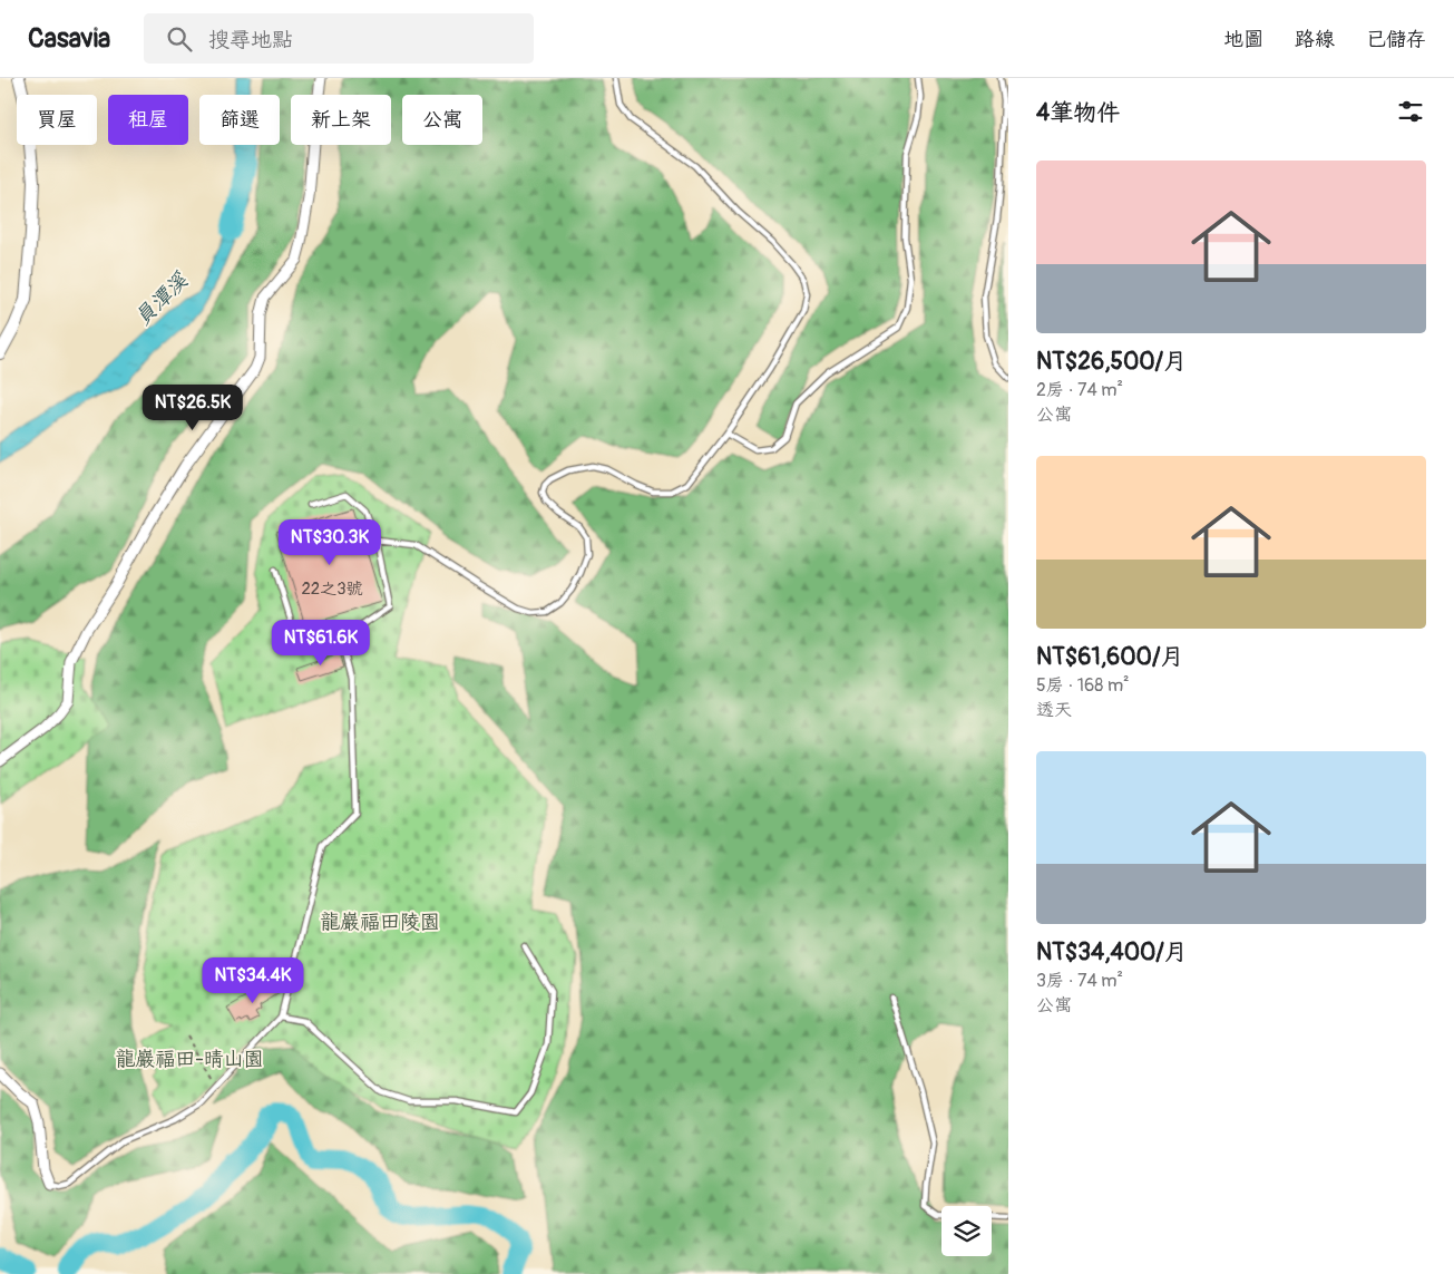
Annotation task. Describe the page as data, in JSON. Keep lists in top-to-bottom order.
{
  "water": ["員潭溪"],
  "parks": ["龍巖福田陵園", "龍巖福田-晴山園"],
  "house_numbers": ["22之3號"],
  "page": {
    "header": "Casavia",
    "search": "搜尋地點",
    "nav": ["地圖", "路線", "已儲存"],
    "heading": "4筆物件",
    "chip": [
      "買屋",
      "租屋",
      "篩選",
      "新上架",
      "公寓"
    ],
    "list": [
      {
        "name": "NT$26,500/月",
        "note": "2房 · 74 m² · 公寓"
      },
      {
        "name": "NT$61,600/月",
        "note": "5房 · 168 m² · 透天"
      },
      {
        "name": "NT$34,400/月",
        "note": "3房 · 74 m² · 公寓"
      }
    ],
    "price": [
      "NT$26.5K",
      "NT$30.3K",
      "NT$61.6K",
      "NT$34.4K"
    ]
  }
}
